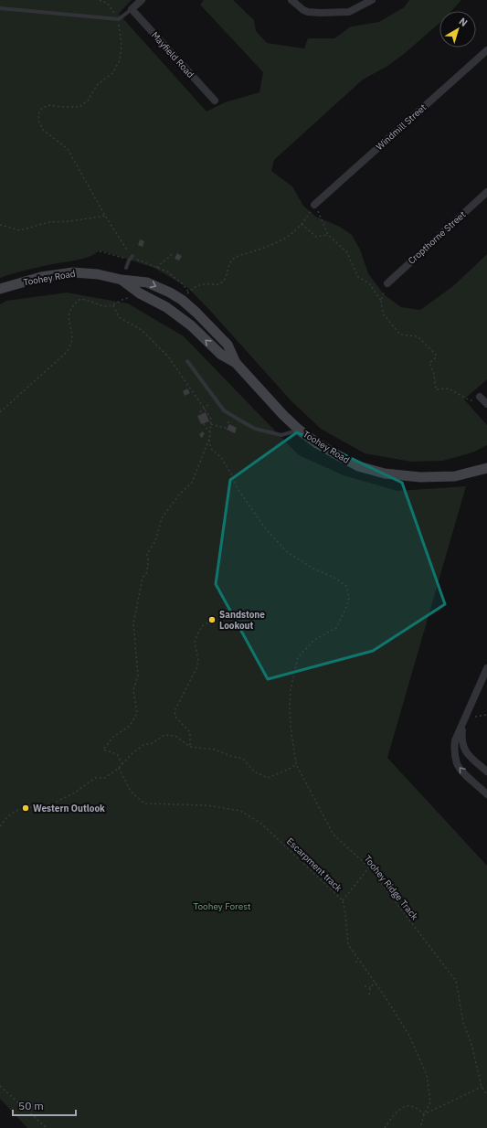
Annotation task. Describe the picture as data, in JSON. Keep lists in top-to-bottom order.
{
  "streets": {
    "main road": ["Toohey Road"],
    "street": ["Mayfield Road", "Windmill Street", "Cropthorne Street"],
    "path": ["Escarpment track", "Toohey Ridge Track"]
  },
  "parks": ["Toohey Forest"],
  "places": ["Sandstone Lookout", "Western Outlook"],
  "scale_bar": "50 m",
  "north": "top right"
}
